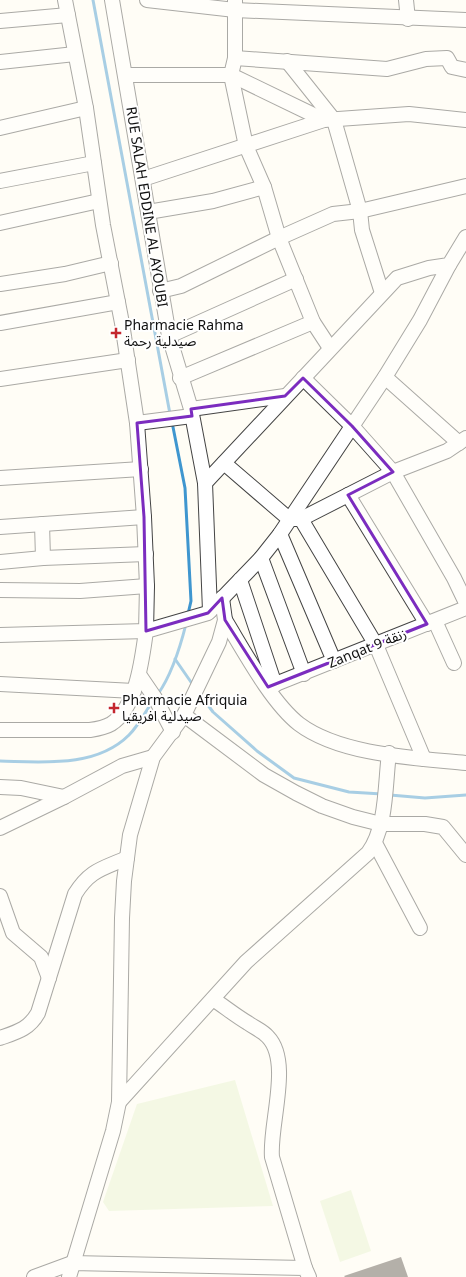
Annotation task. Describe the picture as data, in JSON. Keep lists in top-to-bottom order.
{
  "streets": {
    "street": ["RUE SALAH EDDINE AL AYOUBI", "Zanqat 9 زنقة"]
  },
  "places": {
    "health": ["Pharmacie Rahma صيدلية رحمة", "Pharmacie Afriquia صيدلية افريقيا"]
  }
}
